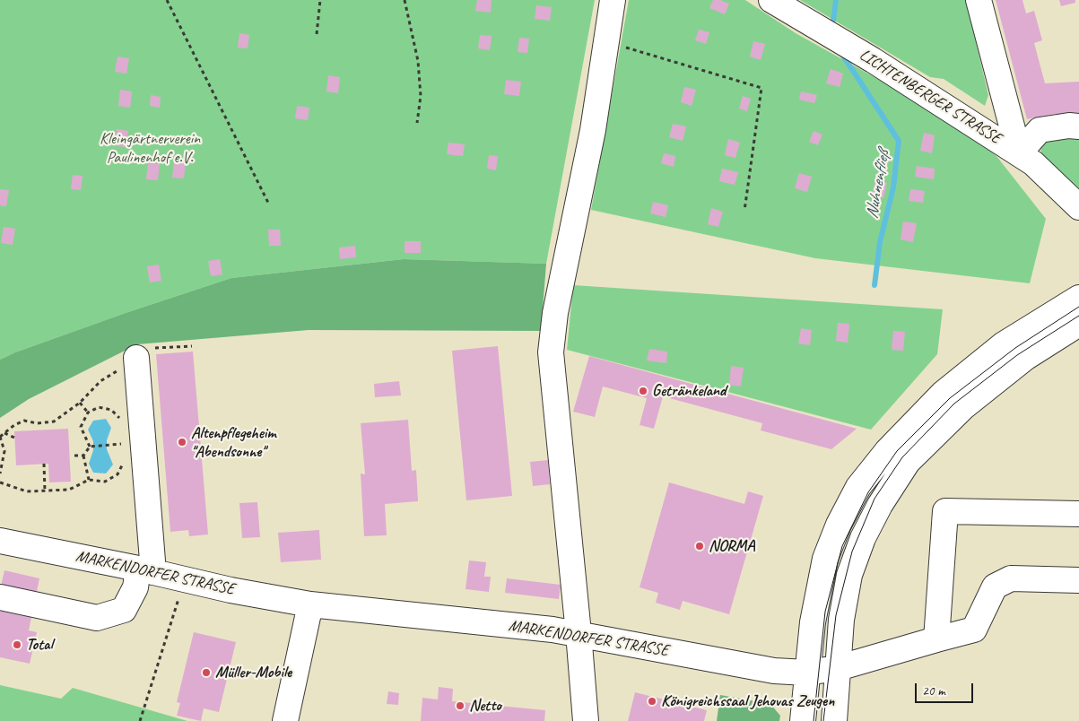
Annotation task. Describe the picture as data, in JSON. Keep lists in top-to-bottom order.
{
  "streets": {
    "street": ["LICHTENBERGER STRASSE", "MARKENDORFER STRASSE"]
  },
  "water": ["Nuhnenfließ"],
  "parks": ["Kleingärtnerverein Paulinenhof e.V."],
  "places": [
    "Getränkeland",
    "Altenpflegeheim \"Abendsonne\"",
    "NORMA",
    "Total",
    "Müller-Mobile",
    "Königreichssaal Jehovas Zeugen",
    "Netto"
  ],
  "scale_bar": "20 m"
}
